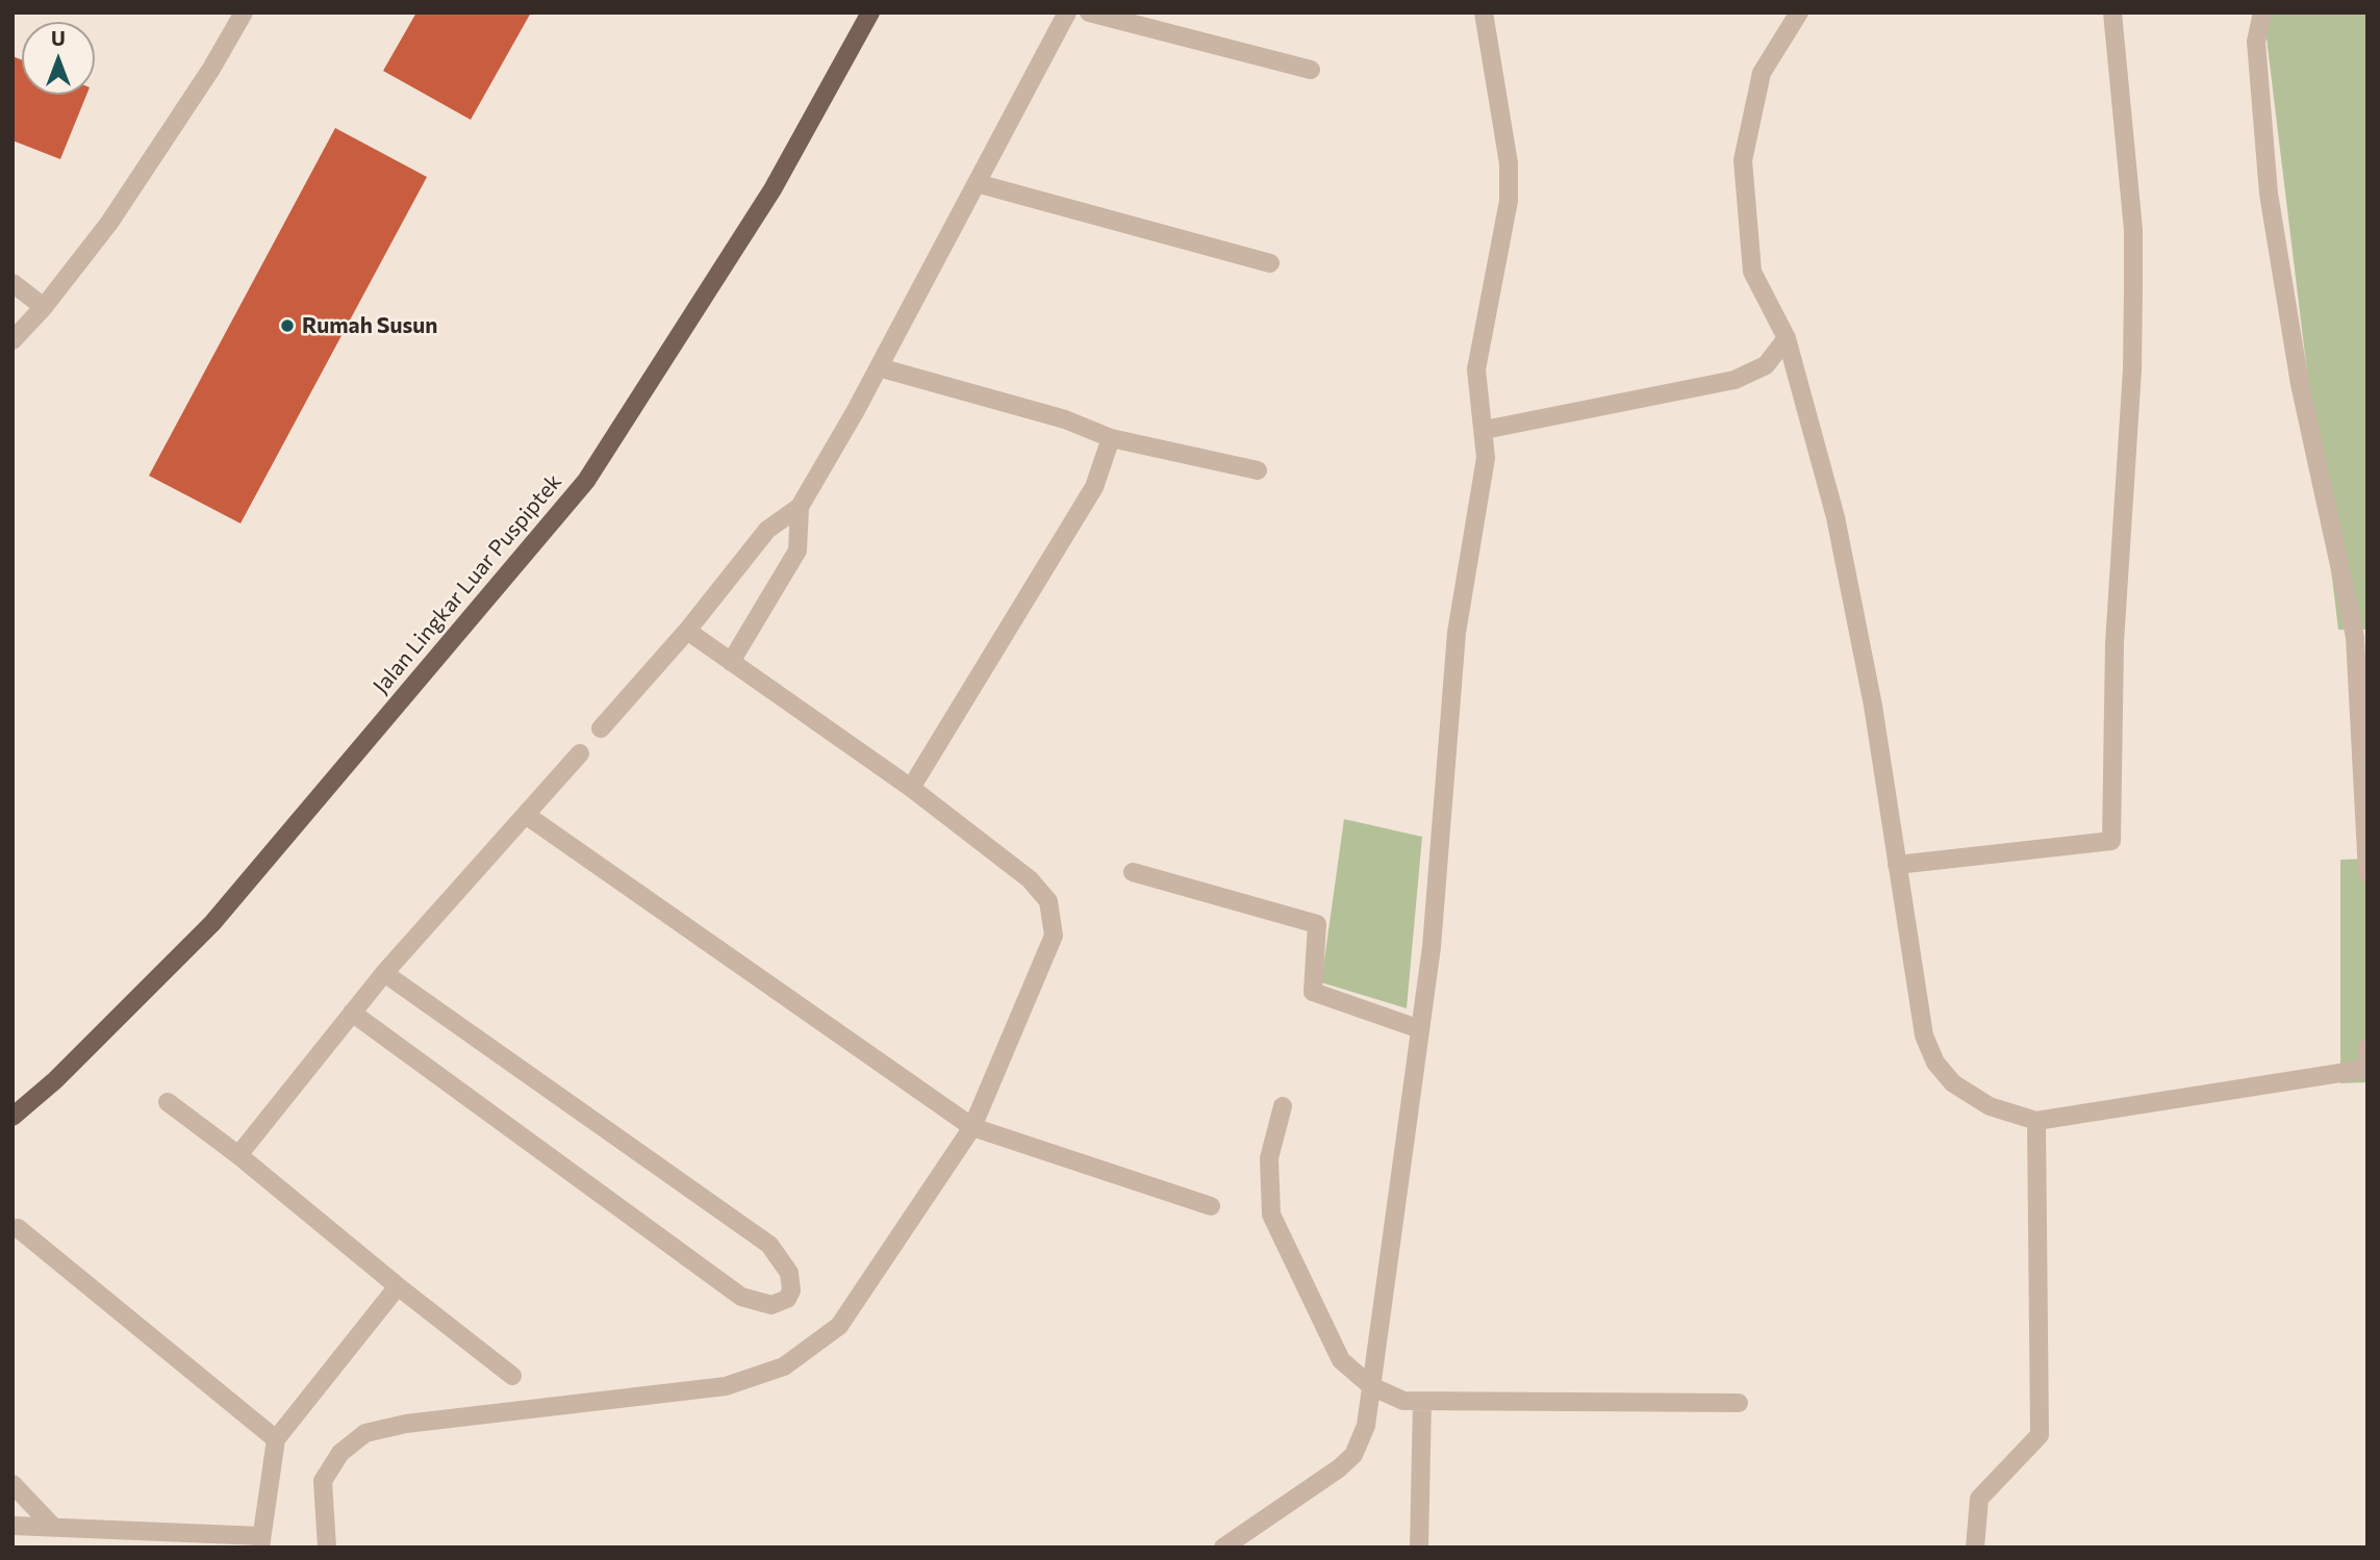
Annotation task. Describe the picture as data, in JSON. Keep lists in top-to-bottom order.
{
  "streets": {
    "main road": ["Jalan Lingkar Luar Puspiptek"]
  },
  "places": ["Rumah Susun"],
  "north": "top"
}
